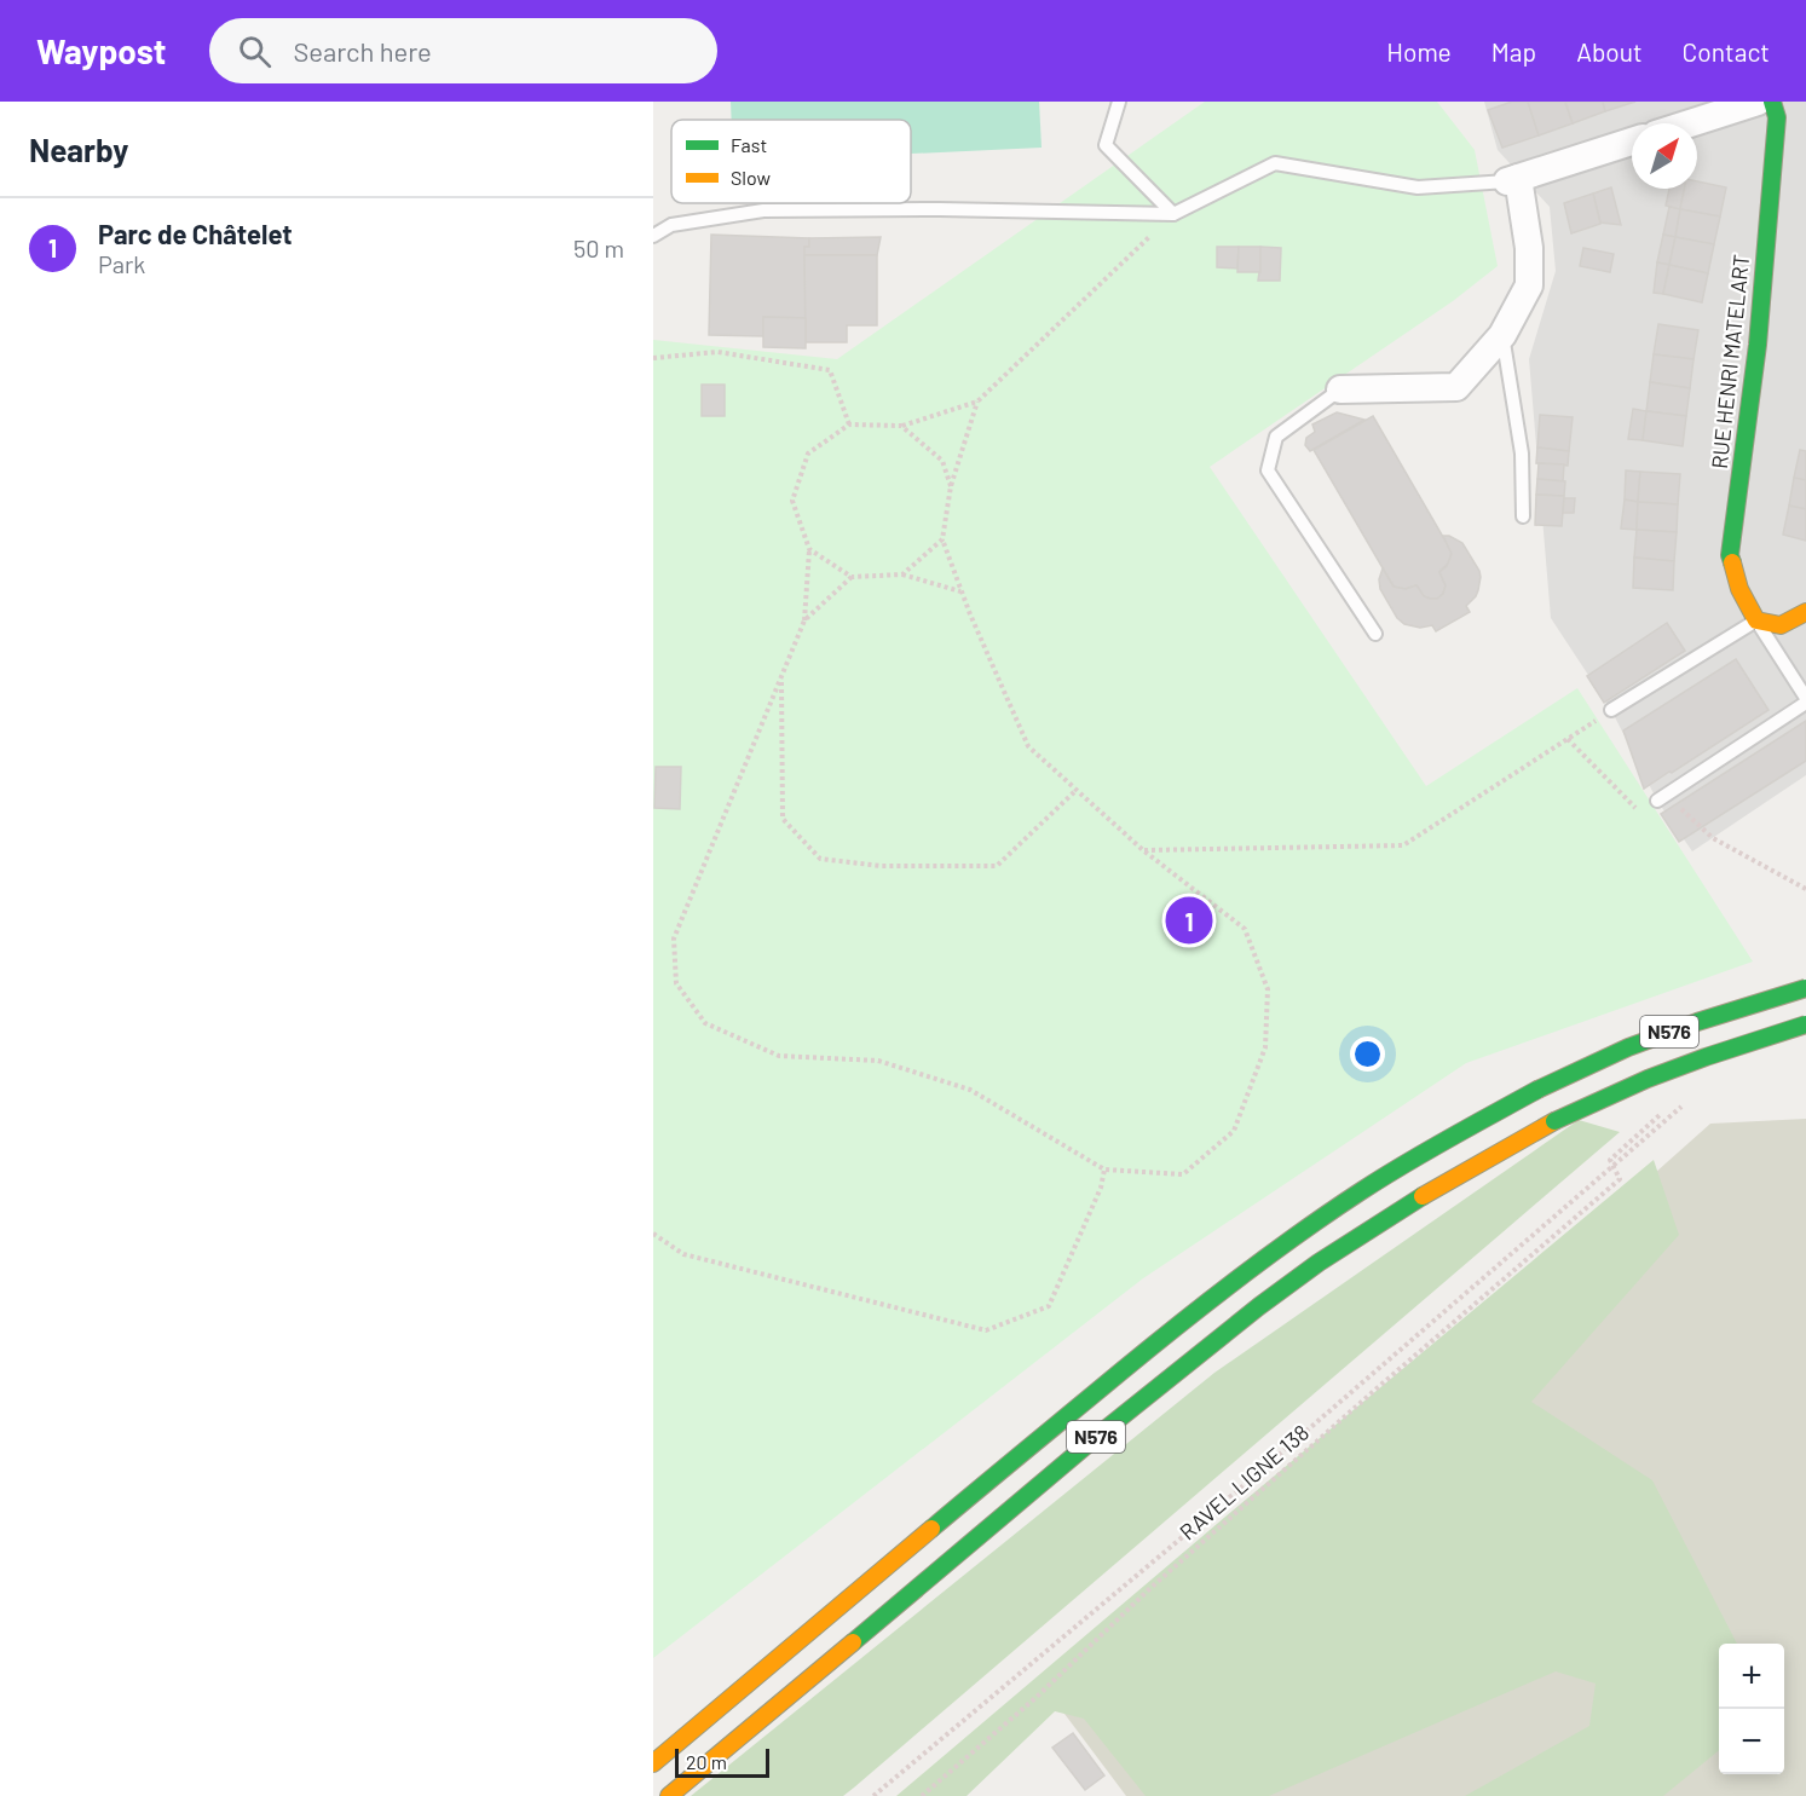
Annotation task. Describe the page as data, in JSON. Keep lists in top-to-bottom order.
{
  "streets": {
    "main road": ["RUE HENRI MATELART", "N576"],
    "path": ["RAVEL LIGNE 138"]
  },
  "legend": ["Fast", "Slow"],
  "scale_bar": "20 m",
  "north": "top right",
  "page": {
    "header": "Waypost",
    "search": "Search here",
    "nav": [
      "Home",
      "Map",
      "About",
      "Contact"
    ],
    "heading": "Nearby",
    "list": [
      {
        "mark": "1",
        "name": "Parc de Châtelet",
        "note": "Park",
        "value": "50 m"
      }
    ],
    "pins": "1",
    "map_buttons": ["+", "−"],
    "scale": "20 m"
  }
}
